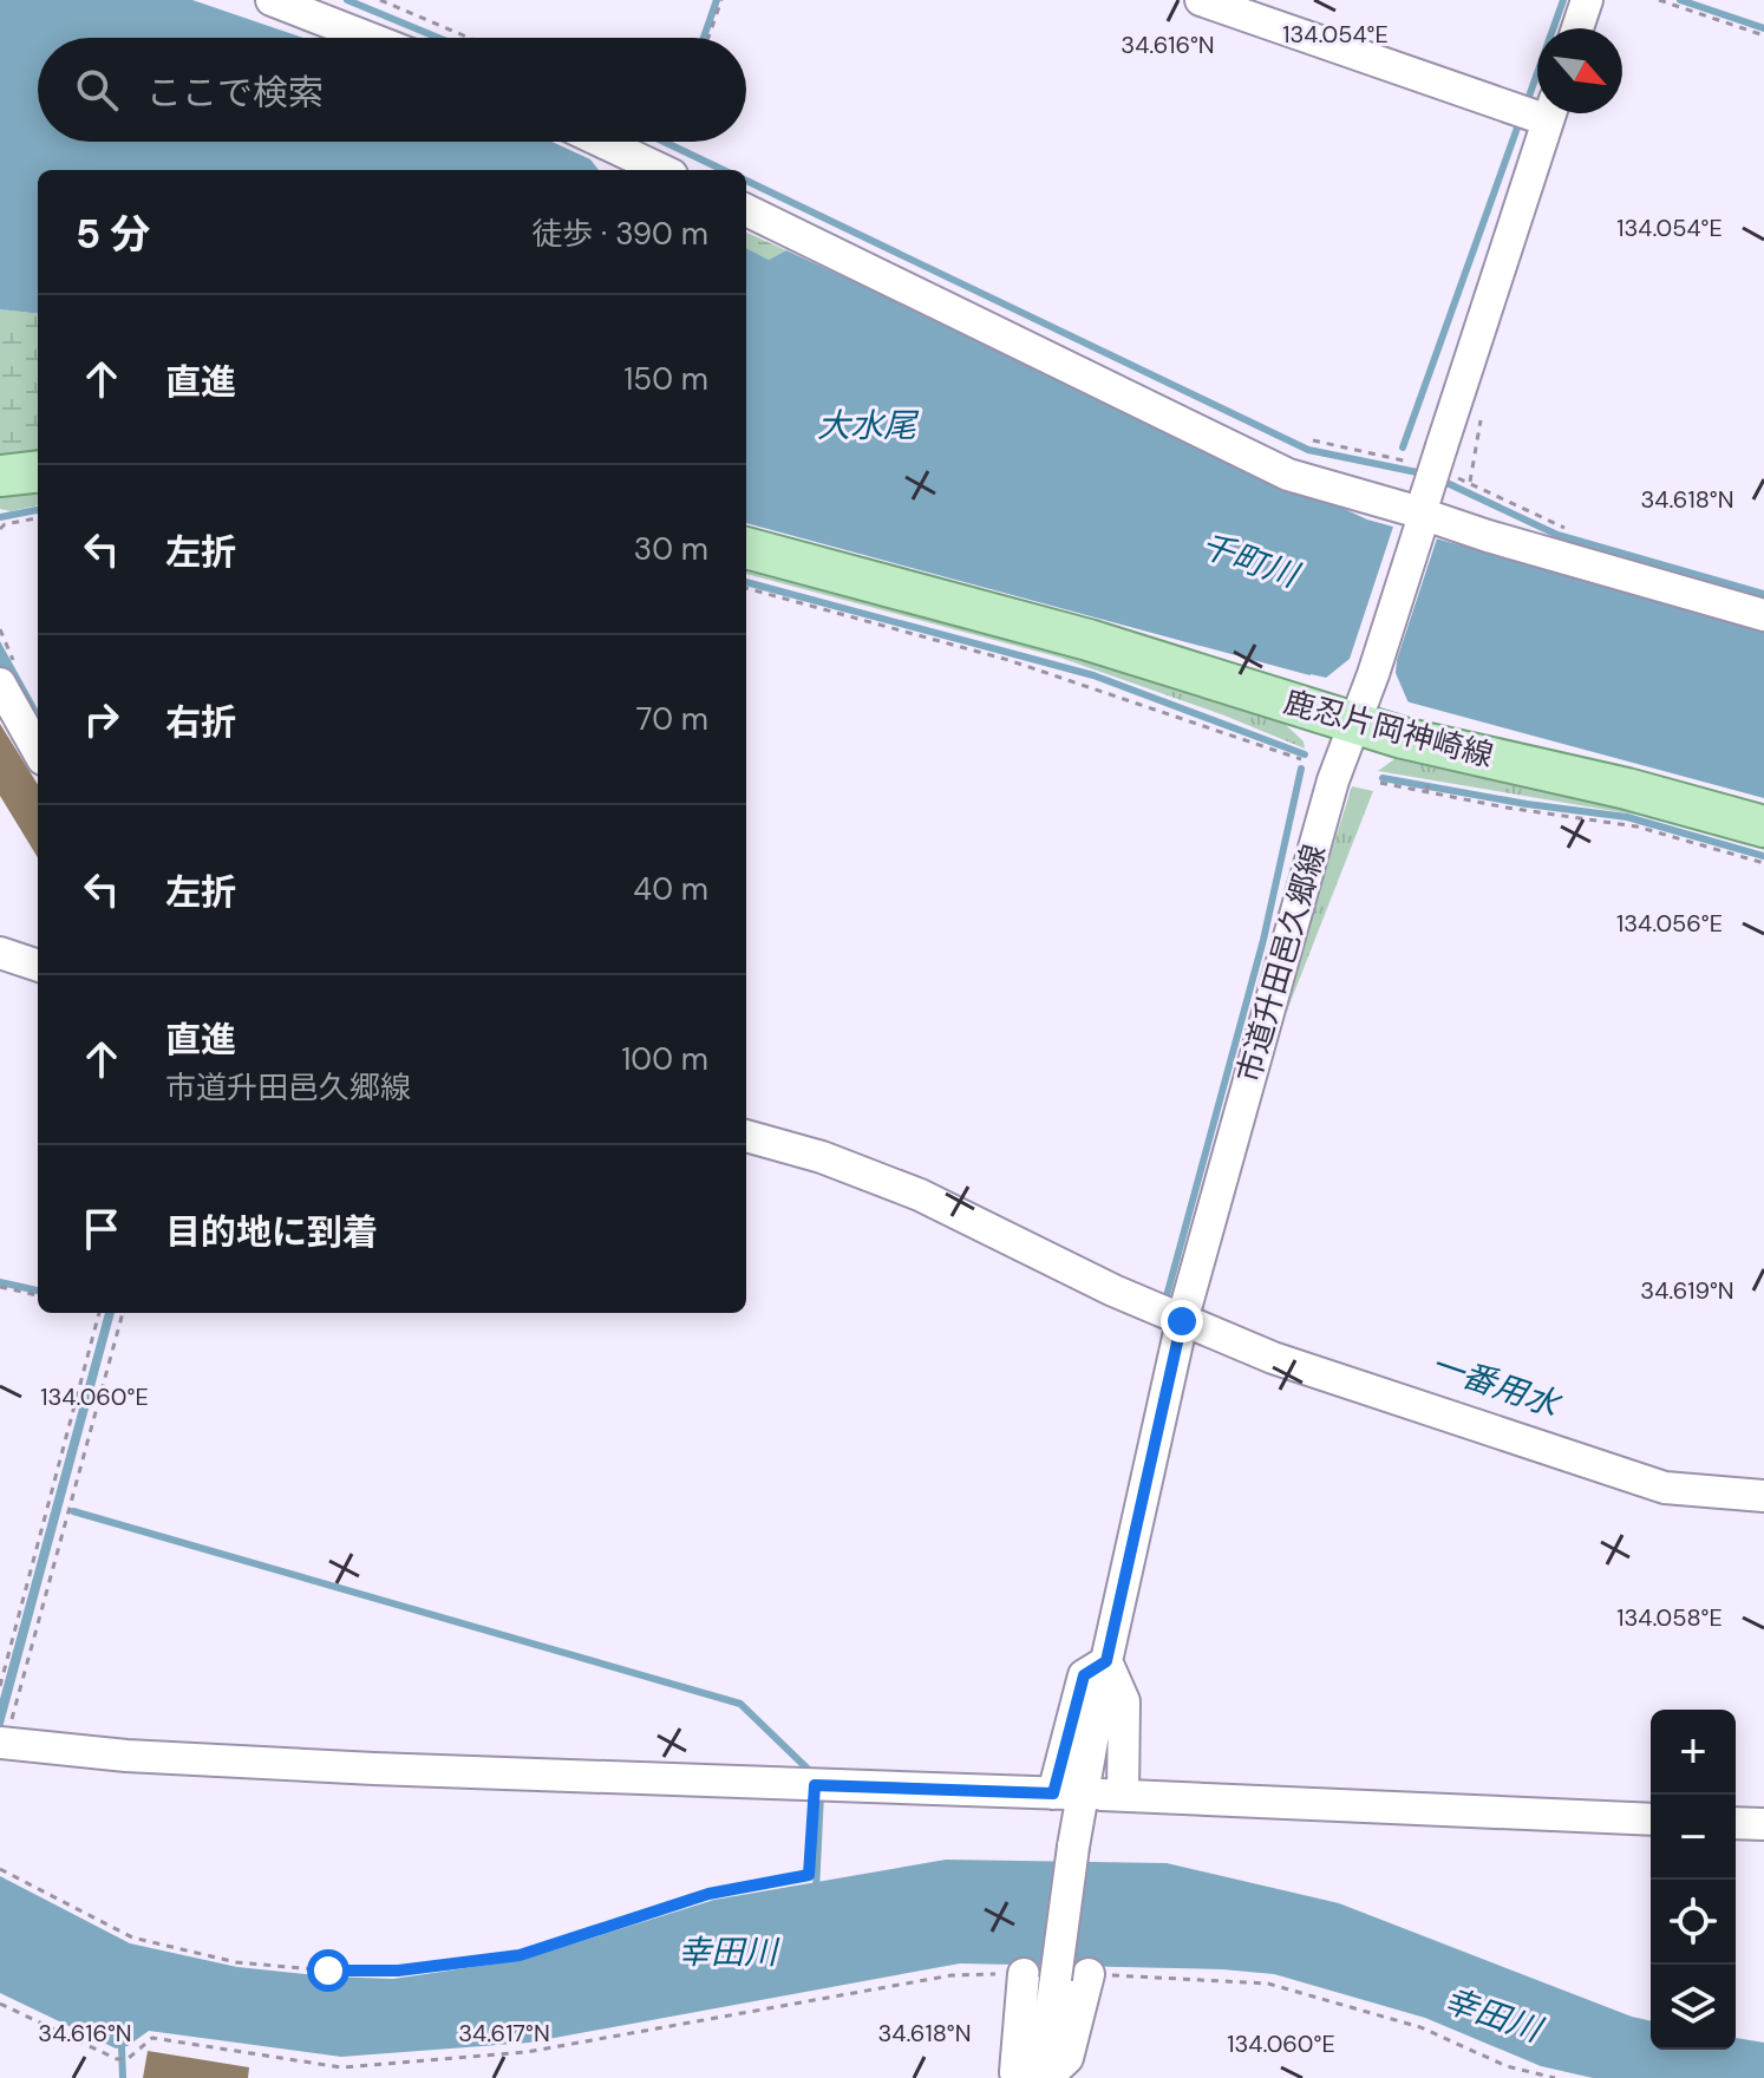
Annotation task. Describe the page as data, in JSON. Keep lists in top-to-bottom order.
{
  "streets": {
    "main road": ["鹿忍片岡神崎線"],
    "street": ["市道升田邑久郷線"]
  },
  "crossings": [
    ["鹿忍片岡神崎線", "市道升田邑久郷線"]
  ],
  "water": [
    "大水尾",
    "千町川",
    "一番用水",
    "幸田川"
  ],
  "north": "bottom right",
  "page": {
    "search": "ここで検索",
    "heading": ["5 分", "徒歩 · 390 m"],
    "list": [
      ["直進", "150 m"],
      ["左折", "30 m"],
      ["右折", "70 m"],
      ["左折", "40 m"],
      ["直進", "市道升田邑久郷線", "100 m"],
      "目的地に到着"
    ],
    "map_buttons": ["+", "−"]
  },
  "coordinates": [
    "134.054°E",
    "34.616°N",
    "34.618°N",
    "134.056°E",
    "34.619°N",
    "134.060°E",
    "134.058°E",
    "34.617°N"
  ]
}
